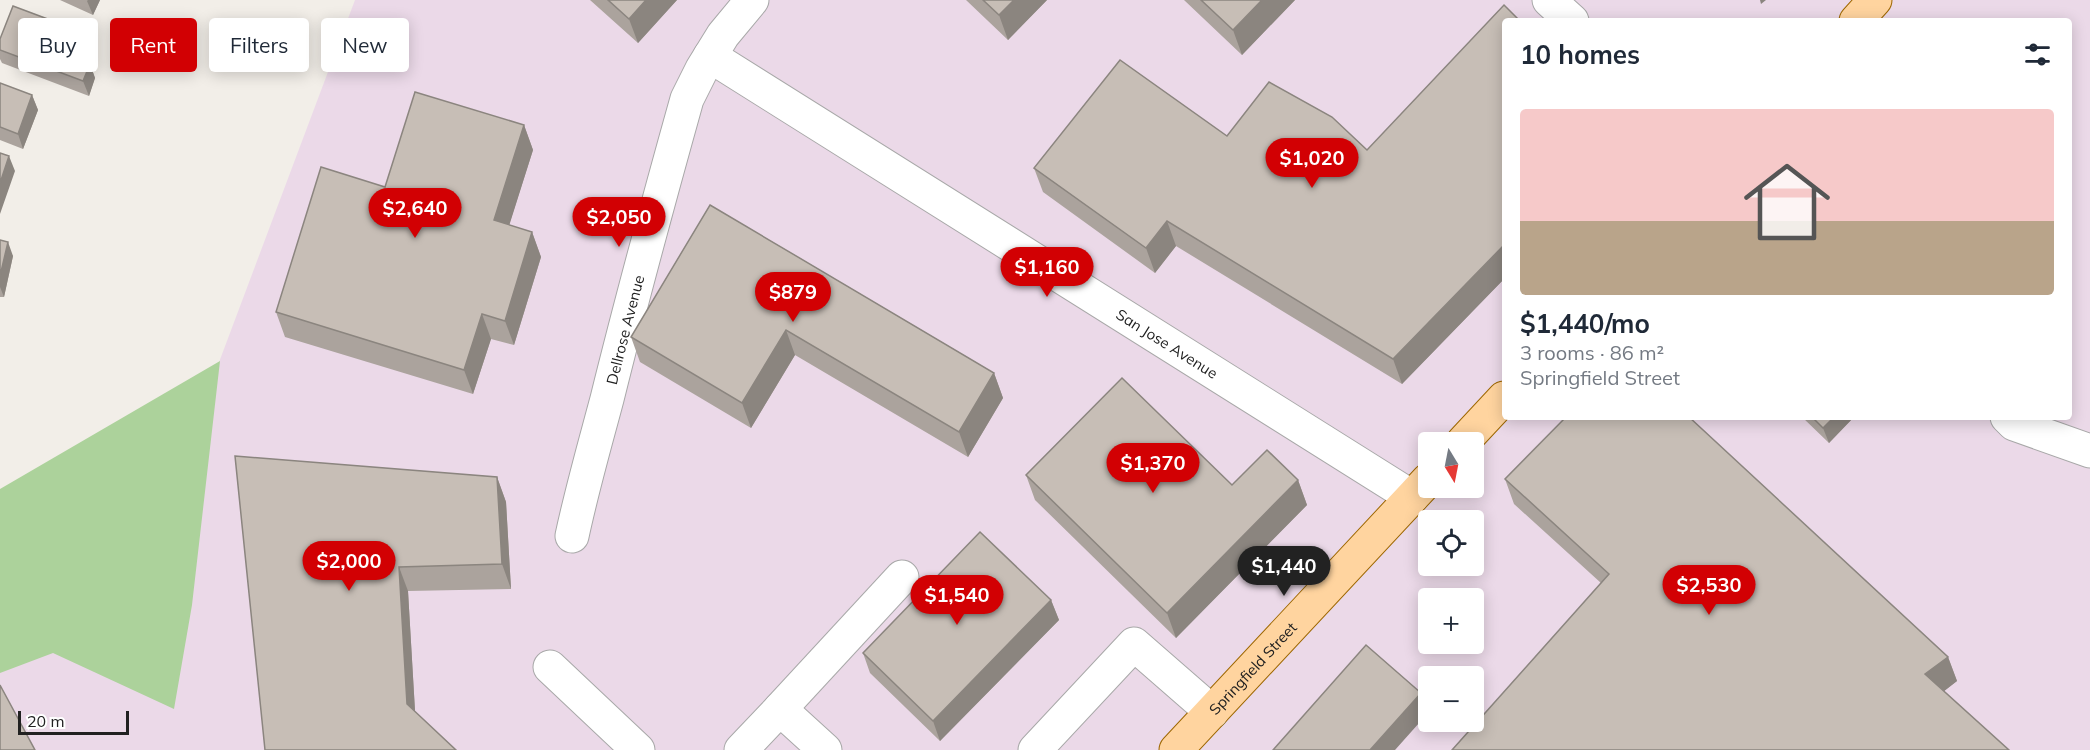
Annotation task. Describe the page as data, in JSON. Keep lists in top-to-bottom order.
{
  "streets": {
    "main road": ["Springfield Street"],
    "street": ["Dellrose Avenue", "San Jose Avenue"]
  },
  "crossings": [
    ["Dellrose Avenue", "San Jose Avenue"]
  ],
  "scale_bar": "20 m",
  "north": "bottom",
  "page": {
    "chip": [
      "Buy",
      "Rent",
      "Filters",
      "New"
    ],
    "heading": "10 homes",
    "list": [
      {
        "name": "$1,440/mo",
        "note": "3 rooms · 86 m² · Springfield Street"
      }
    ],
    "price": [
      "$1,020",
      "$2,640",
      "$2,050",
      "$1,160",
      "$879",
      "$1,370",
      "$2,000",
      "$1,440",
      "$2,530",
      "$1,540"
    ],
    "map_buttons": ["+", "−"],
    "scale": "20 m"
  }
}
